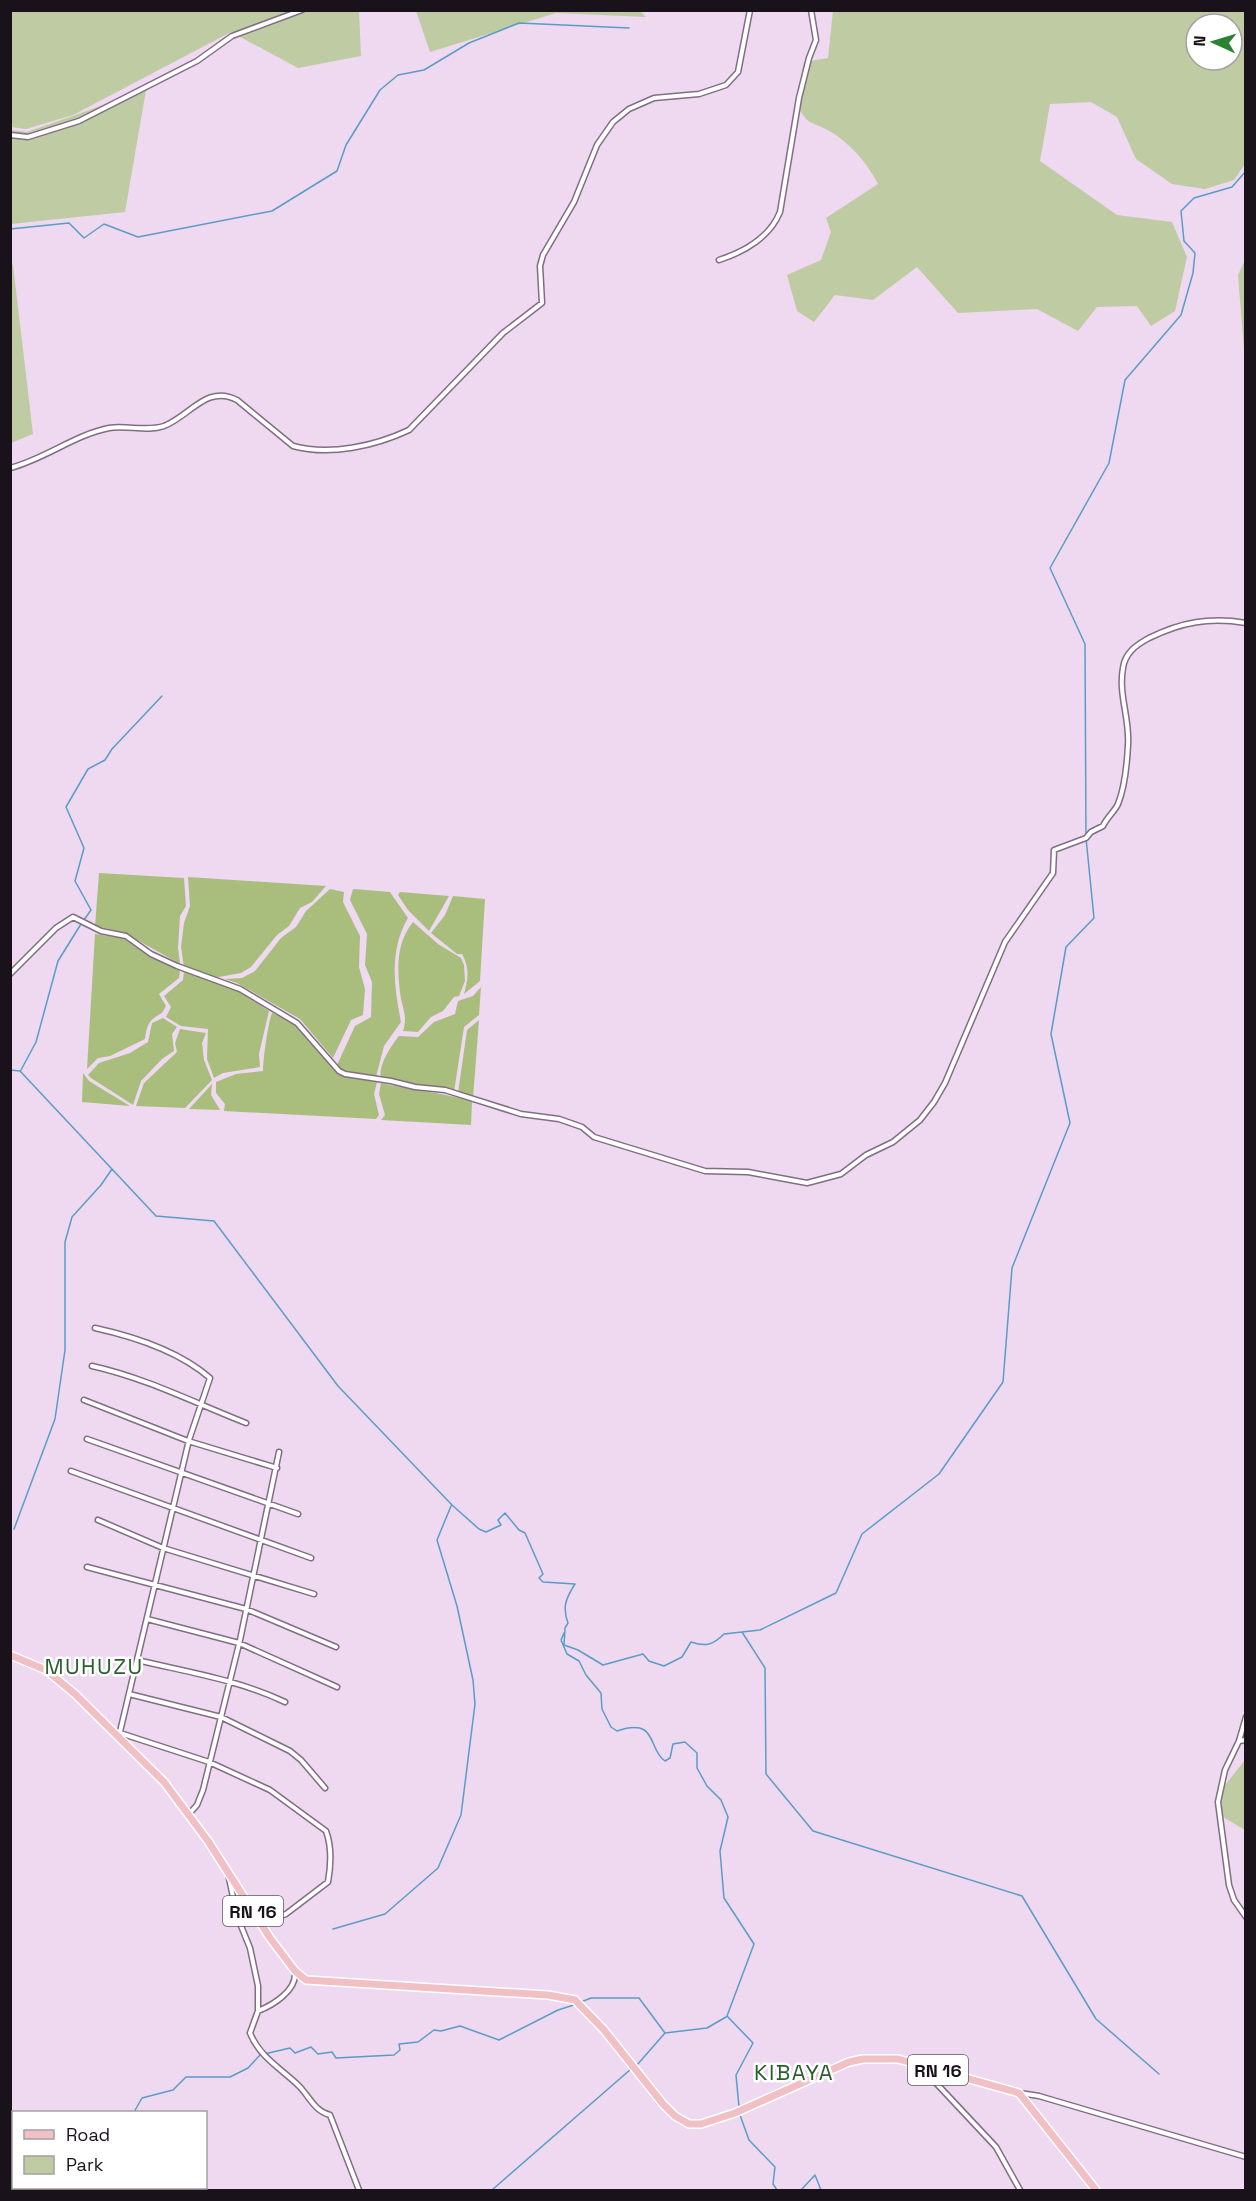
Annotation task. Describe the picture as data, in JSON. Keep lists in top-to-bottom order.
{
  "streets": {
    "main road": ["RN 16"]
  },
  "districts": ["MUHUZU", "KIBAYA"],
  "legend": ["Road", "Park"],
  "north": "left"
}
